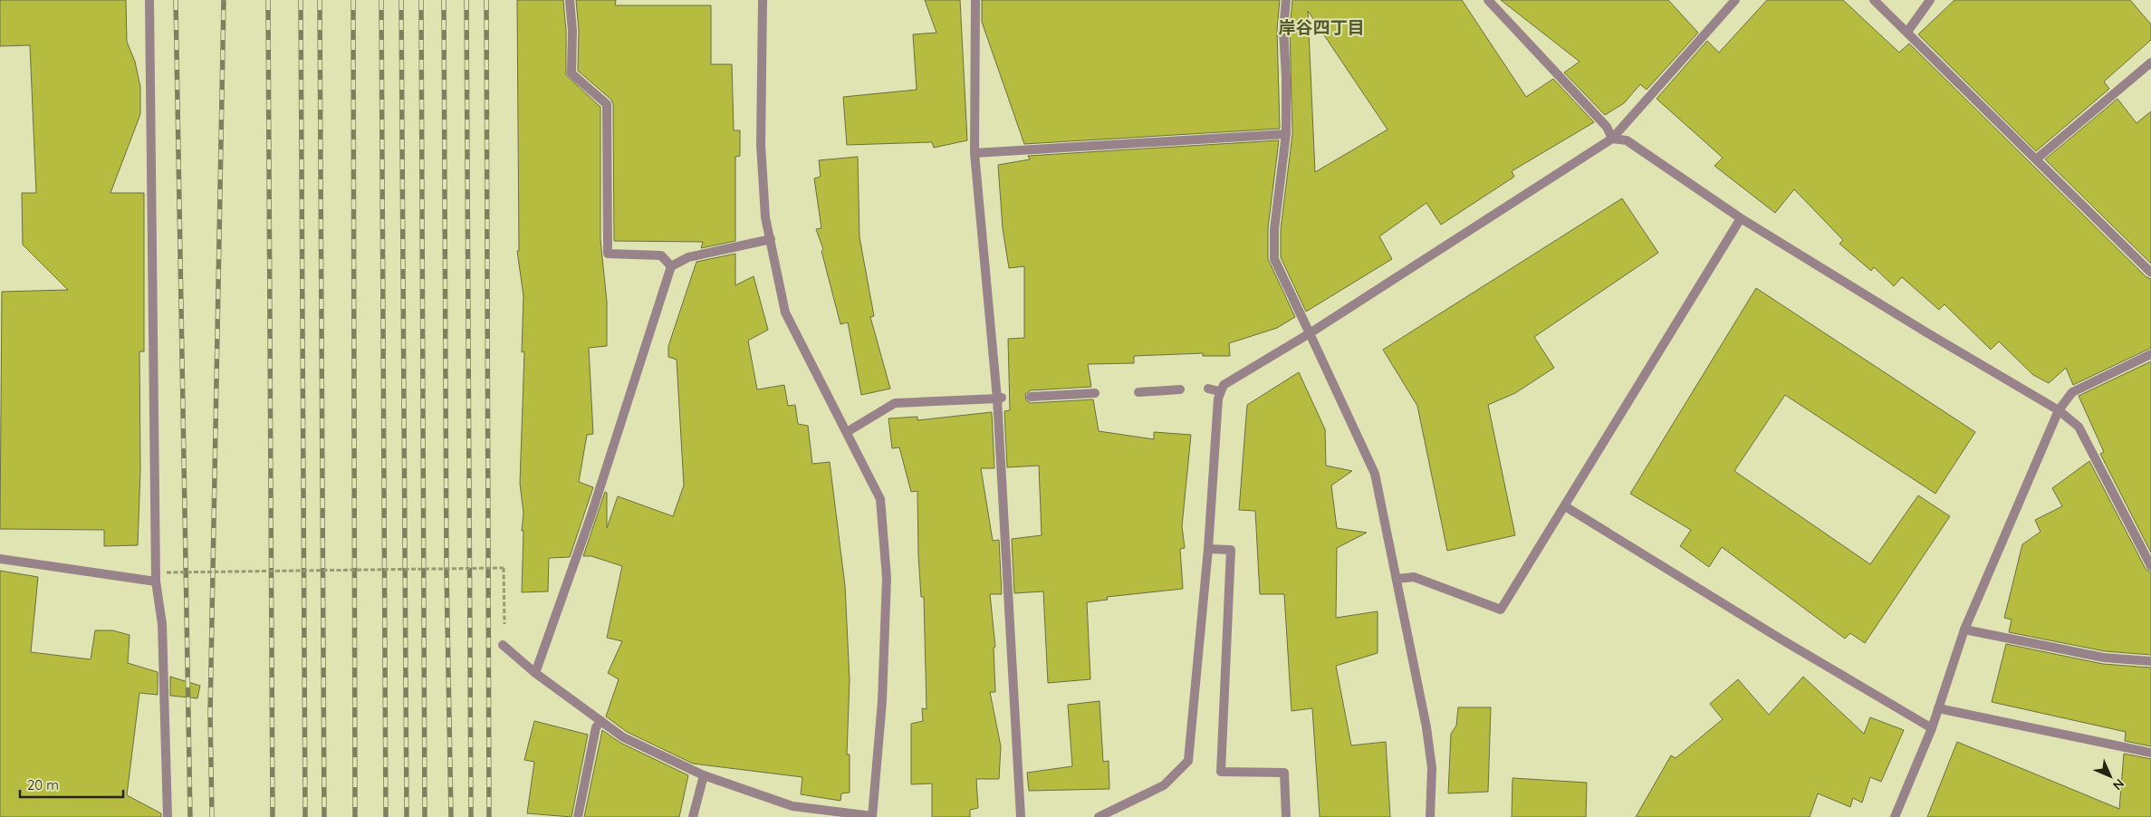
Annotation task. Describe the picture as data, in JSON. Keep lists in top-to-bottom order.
{
  "districts": ["岸谷四丁目"],
  "scale_bar": "20 m",
  "north": "bottom right"
}
